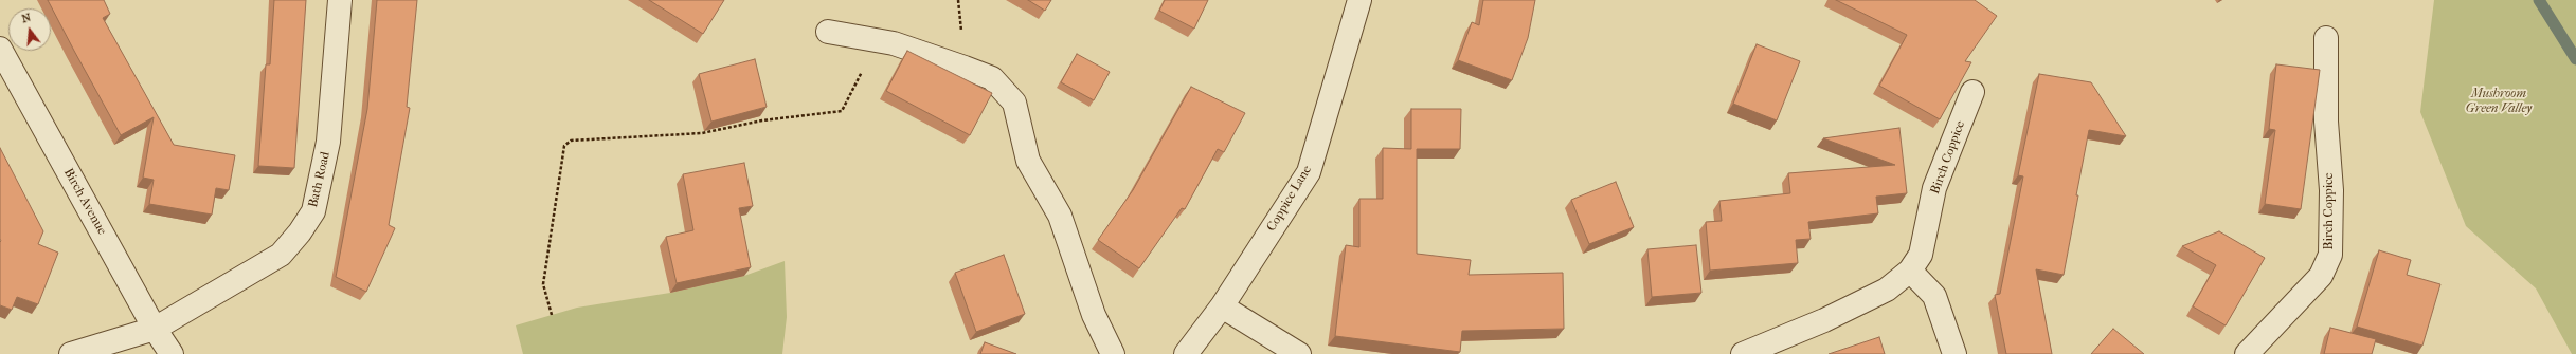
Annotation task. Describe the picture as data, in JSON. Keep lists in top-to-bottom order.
{
  "streets": {
    "street": [
      "Birch Coppice",
      "Bath Road",
      "Coppice Lane",
      "Birch Avenue"
    ]
  },
  "crossings": [
    ["Bath Road", "Birch Avenue"]
  ],
  "parks": ["Mushroom Green Valley"],
  "north": "top"
}
